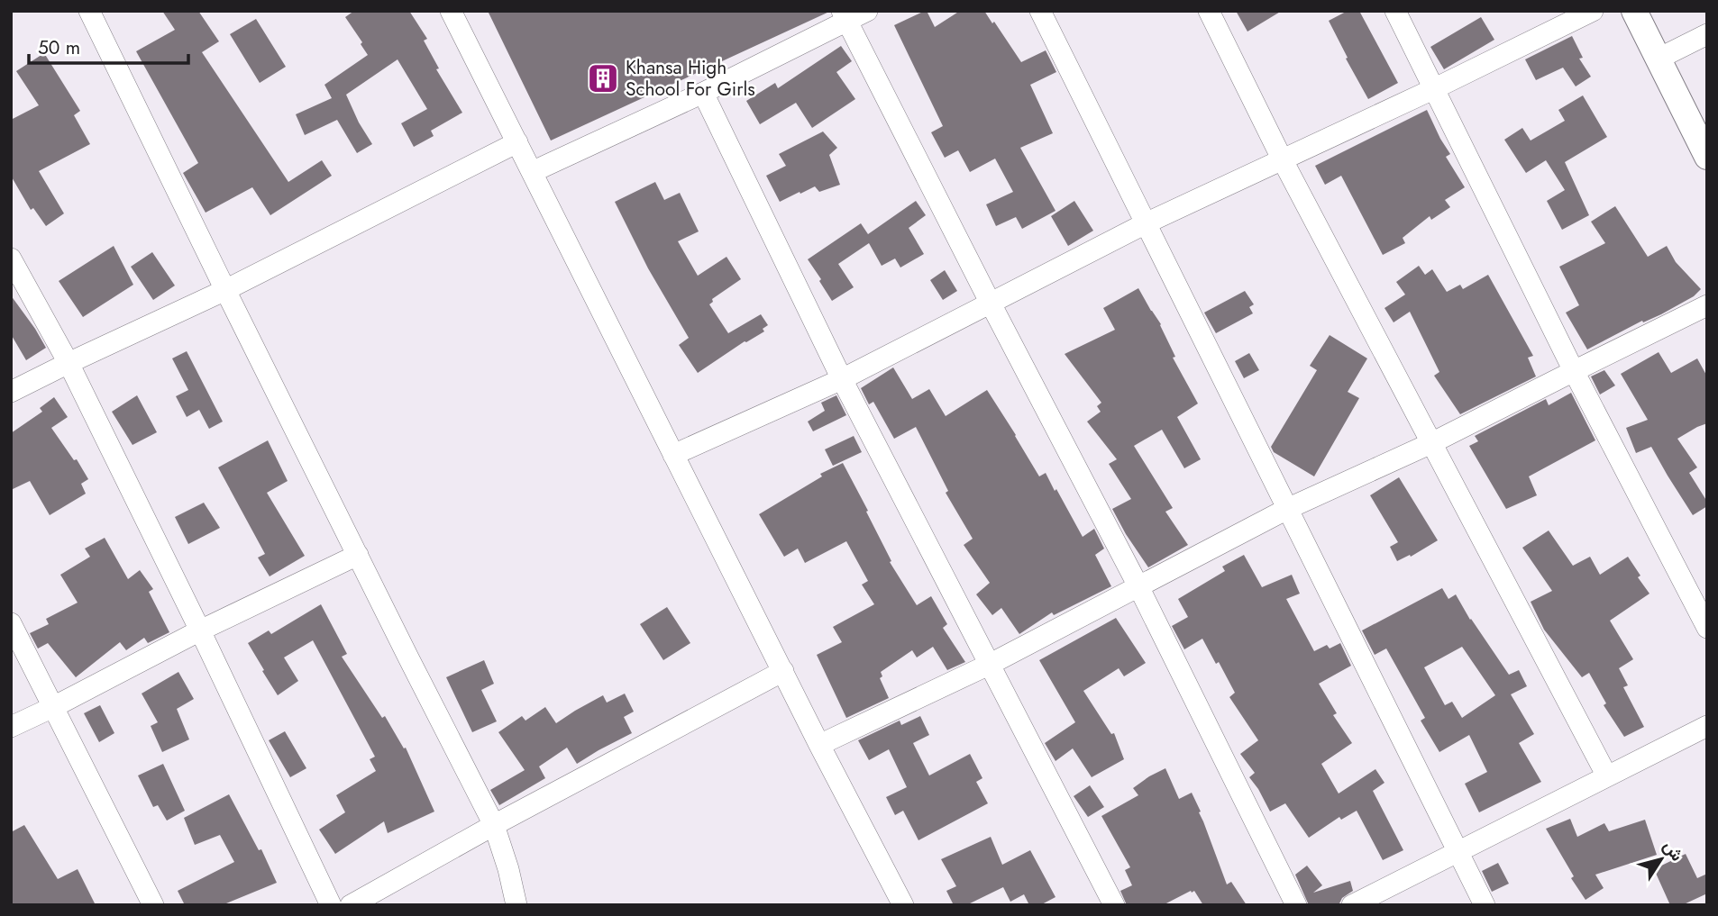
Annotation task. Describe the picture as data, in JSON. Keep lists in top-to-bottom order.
{
  "places": {
    "building": ["Khansa High School For Girls"]
  },
  "scale_bar": "50 m",
  "north": "top right"
}
